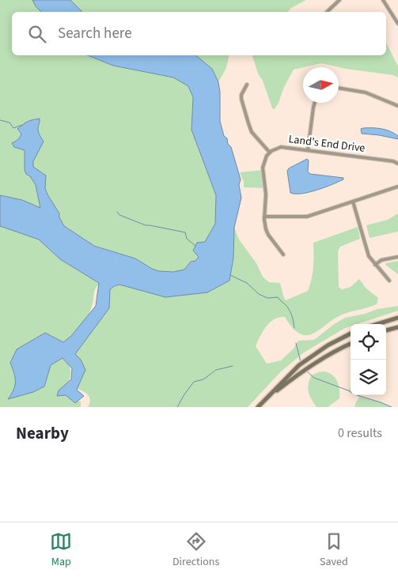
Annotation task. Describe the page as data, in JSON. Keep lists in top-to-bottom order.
{
  "streets": {
    "street": ["Land's End Drive"]
  },
  "north": "right",
  "page": {
    "search": "Search here",
    "heading": ["Nearby", "0 results"],
    "nav": ["Map", "Directions", "Saved"]
  }
}
